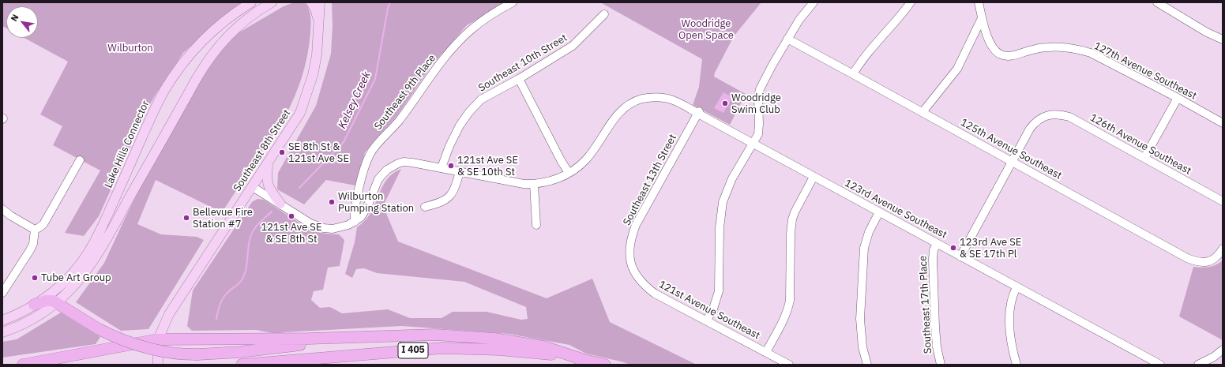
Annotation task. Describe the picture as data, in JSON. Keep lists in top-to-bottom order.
{
  "streets": {
    "highway": ["I 405"],
    "main road": ["Lake Hills Connector", "Southeast 8th Street"],
    "street": [
      "Southeast 10th Street",
      "127th Avenue Southeast",
      "Southeast 9th Place",
      "126th Avenue Southeast",
      "125th Avenue Southeast",
      "Southeast 13th Street",
      "123rd Avenue Southeast",
      "Southeast 17th Place",
      "121st Avenue Southeast"
    ]
  },
  "crossings": [
    ["126th Avenue Southeast", "125th Avenue Southeast"],
    ["Southeast 13th Street", "123rd Avenue Southeast"],
    ["Southeast 13th Street", "121st Avenue Southeast"],
    ["123rd Avenue Southeast", "Southeast 17th Place"]
  ],
  "water": ["Kelsey Creek"],
  "parks": ["Woodridge Open Space", "Wilburton"],
  "places": [
    "Woodridge Swim Club",
    "SE 8th St & 121st Ave SE",
    "121st Ave SE & SE 10th St",
    "Wilburton Pumping Station",
    "121st Ave SE & SE 8th St",
    "Bellevue Fire Station #7",
    "123rd Ave SE & SE 17th Pl",
    "Tube Art Group"
  ],
  "north": "top left"
}
